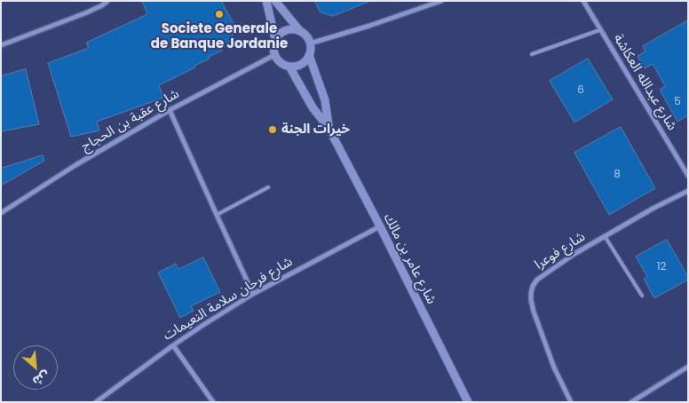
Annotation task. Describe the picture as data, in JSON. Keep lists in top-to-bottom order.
{
  "streets": {
    "street": [
      "شارع عبدالله العكاشة",
      "شارع عقبة بن الحجاج",
      "شارع فوعرا",
      "شارع عامر بن مالك",
      "شارع فرحان سلامة النعيمات"
    ]
  },
  "crossings": [
    ["شارع عقبة بن الحجاج", "شارع عامر بن مالك"],
    ["شارع عامر بن مالك", "شارع فرحان سلامة النعيمات"]
  ],
  "places": ["Societe Generale de Banque Jordanie", "خيرات الجنة"],
  "house_numbers": [
    "6",
    "5",
    "8",
    "12"
  ],
  "north": "bottom right"
}
